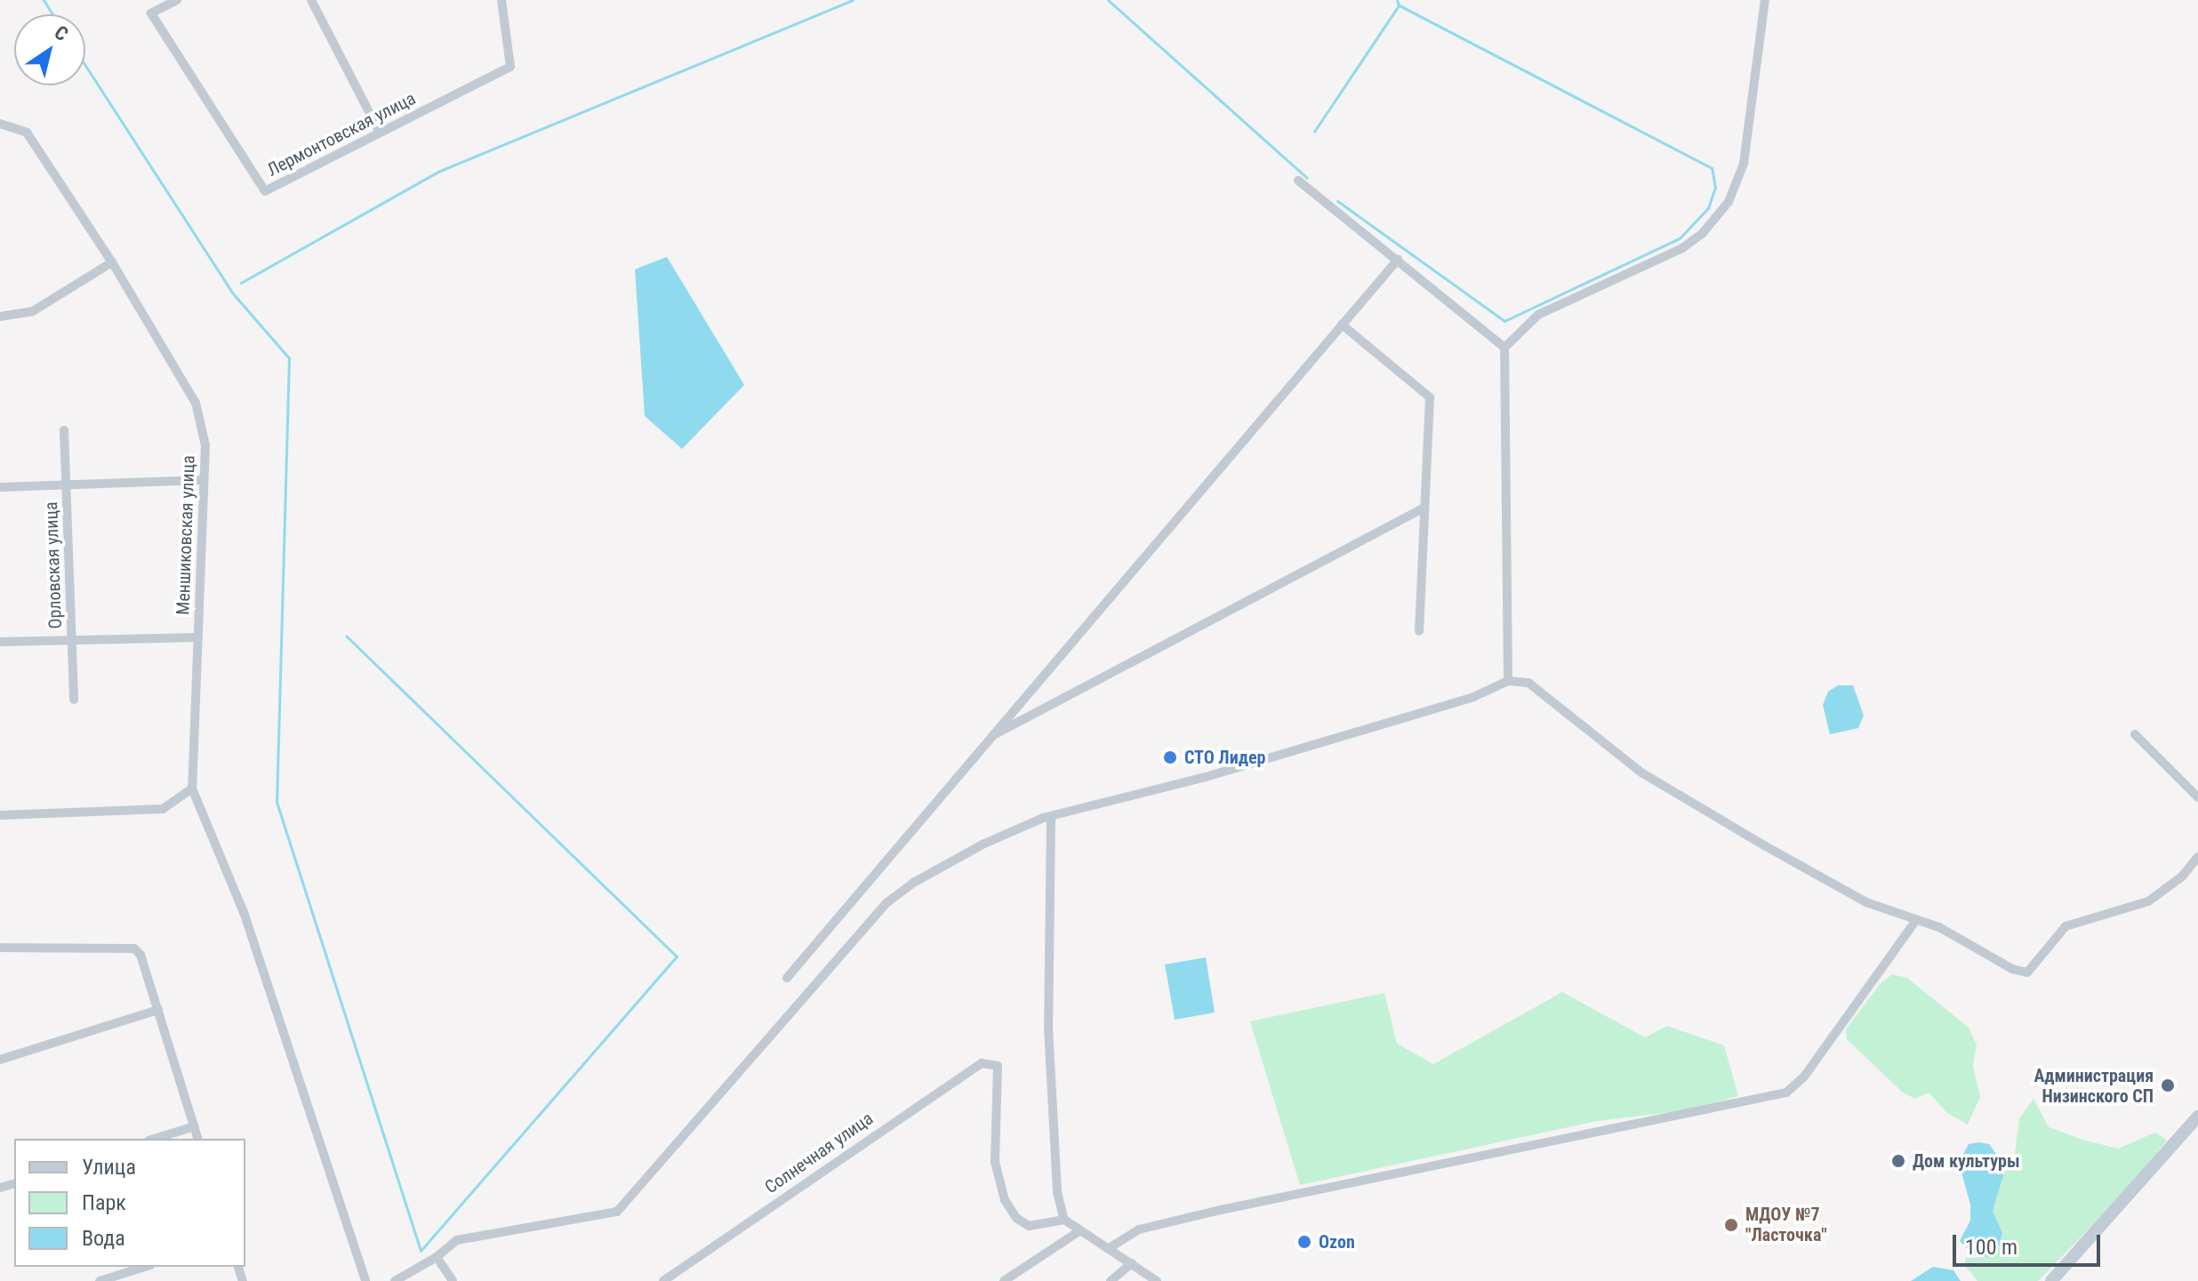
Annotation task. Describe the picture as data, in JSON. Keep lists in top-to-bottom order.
{
  "streets": {
    "street": [
      "Лермонтовская улица",
      "Меншиковская улица",
      "Орловская улица",
      "Солнечная улица"
    ]
  },
  "places": [
    "СТО Лидер",
    "Администрация Низинского СП",
    "Дом культуры",
    "МДОУ №7 \"Ласточка\"",
    "Ozon"
  ],
  "legend": ["Улица", "Парк", "Вода"],
  "scale_bar": "100 m",
  "north": "top right"
}
